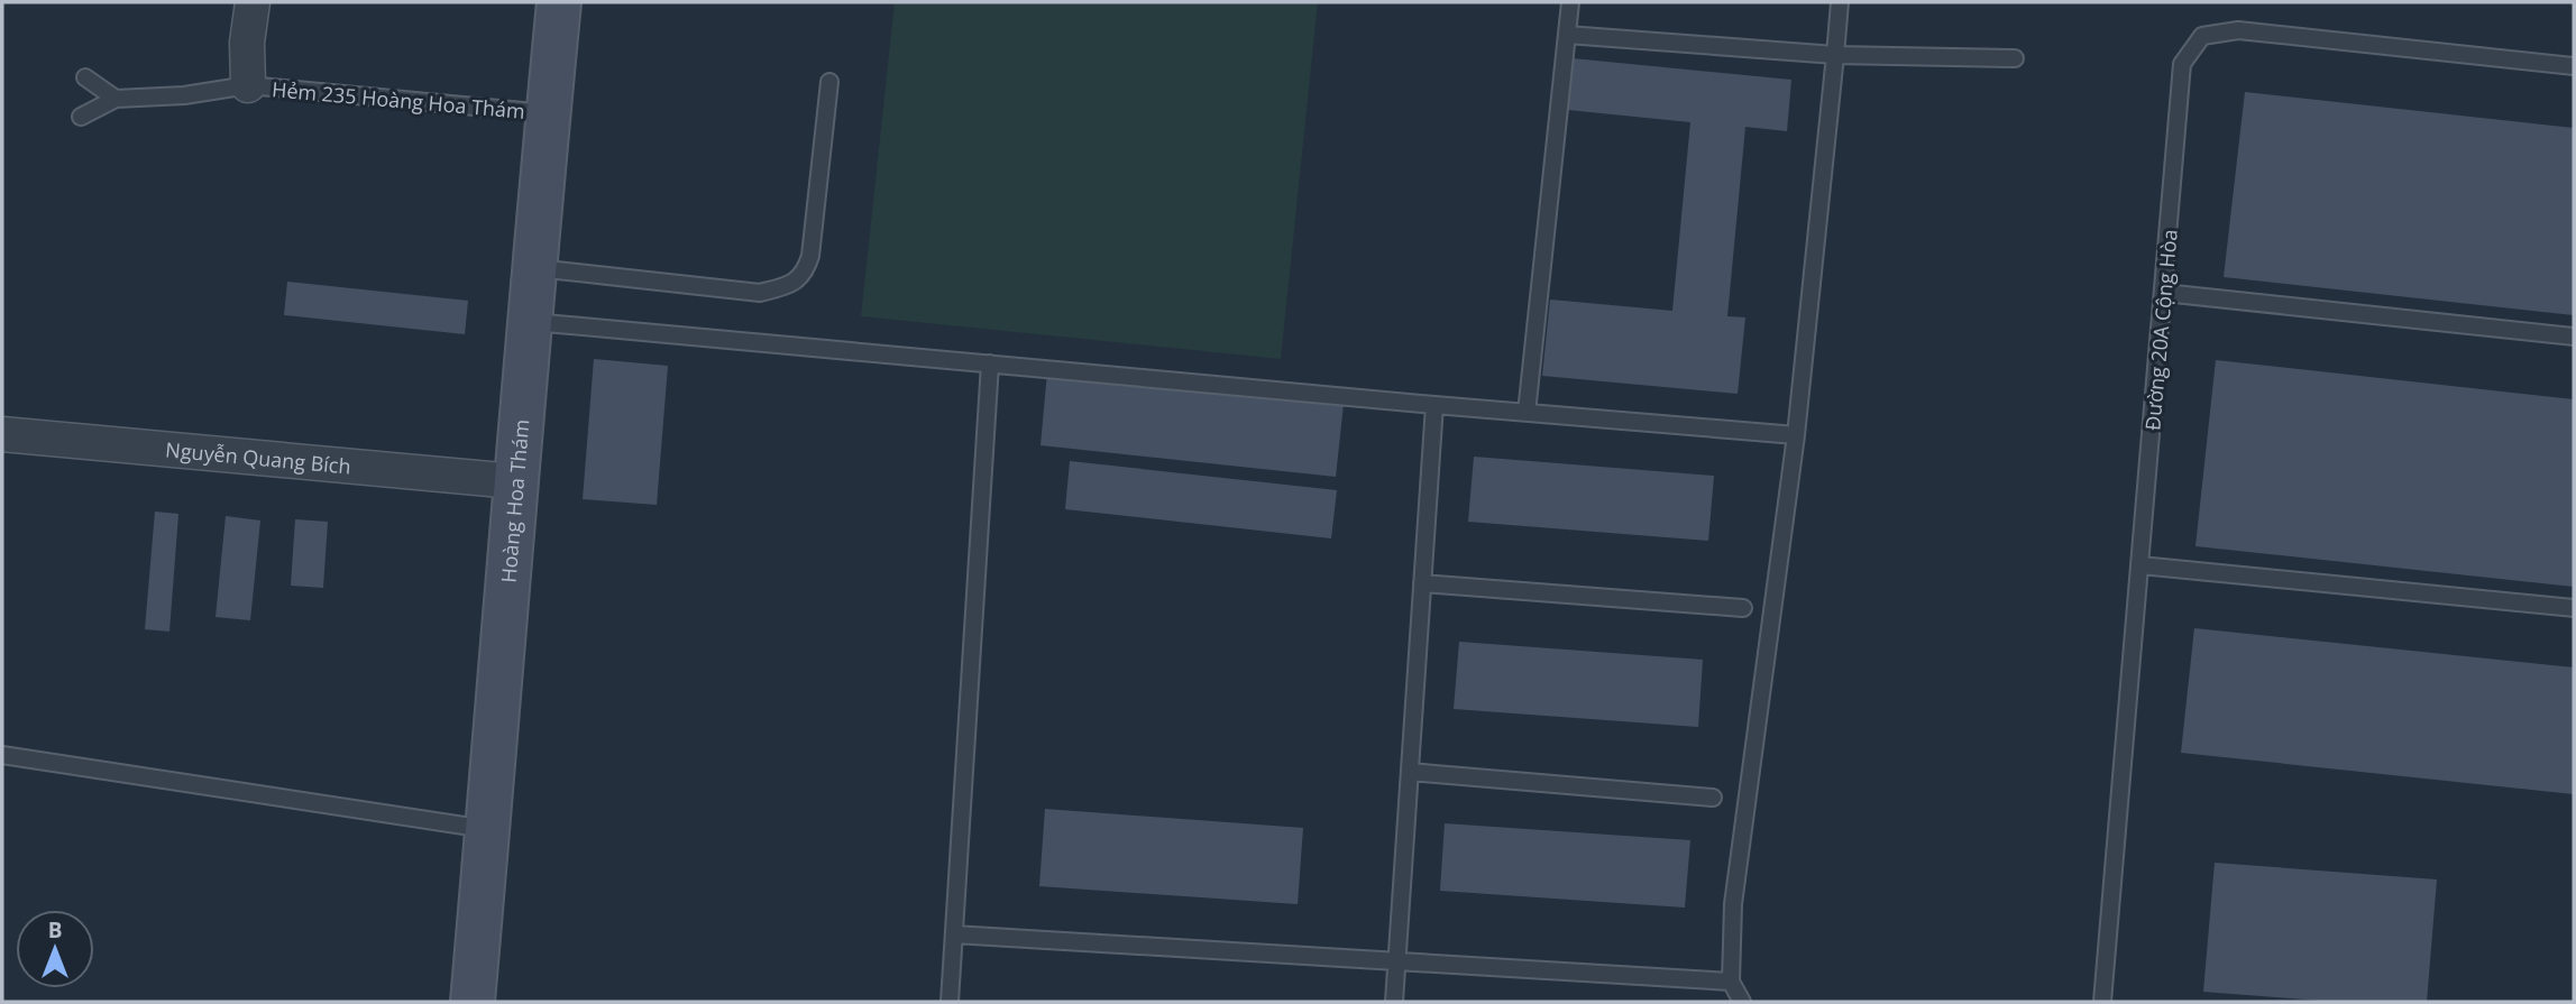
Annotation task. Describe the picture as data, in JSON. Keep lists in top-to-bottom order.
{
  "streets": {
    "main road": ["Hoàng Hoa Thám"],
    "street": ["Nguyễn Quang Bích"],
    "lane": ["Hẻm 235 Hoàng Hoa Thám", "Đường 20A Cộng Hòa"]
  },
  "crossings": [
    ["Hẻm 235 Hoàng Hoa Thám", "Hoàng Hoa Thám"],
    ["Nguyễn Quang Bích", "Hoàng Hoa Thám"]
  ],
  "north": "top"
}
